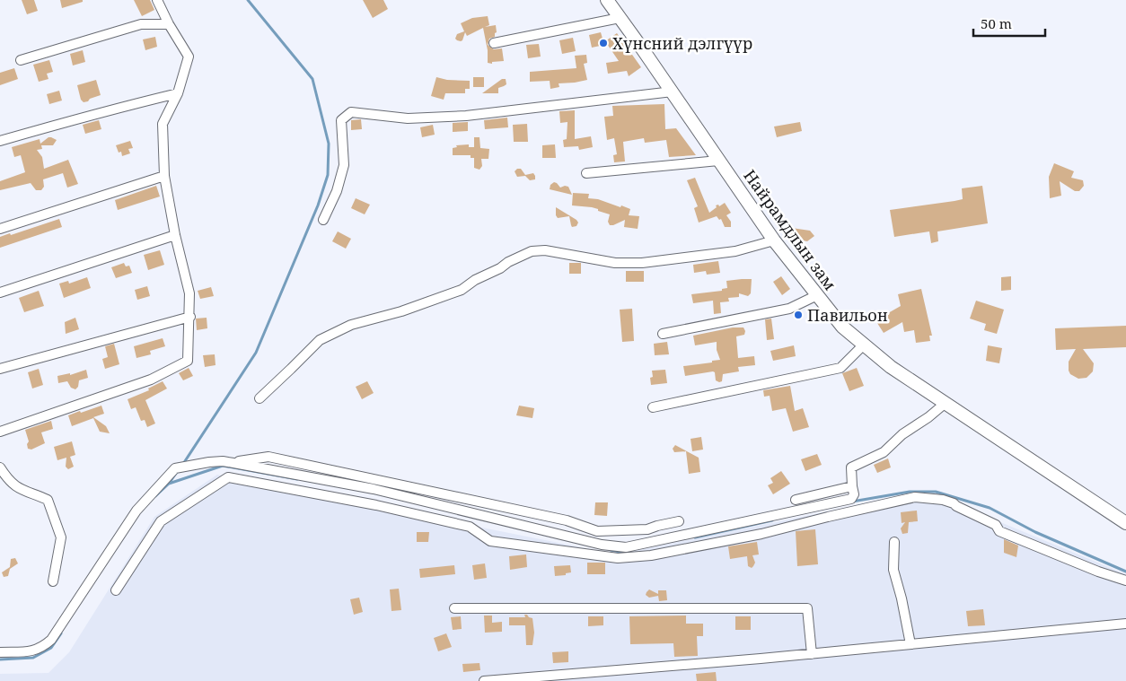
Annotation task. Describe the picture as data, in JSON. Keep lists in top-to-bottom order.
{
  "streets": {
    "main road": ["Найрамдлын зам"]
  },
  "places": ["Хүнсний дэлгүүр", "Павильон"],
  "scale_bar": "50 m"
}
